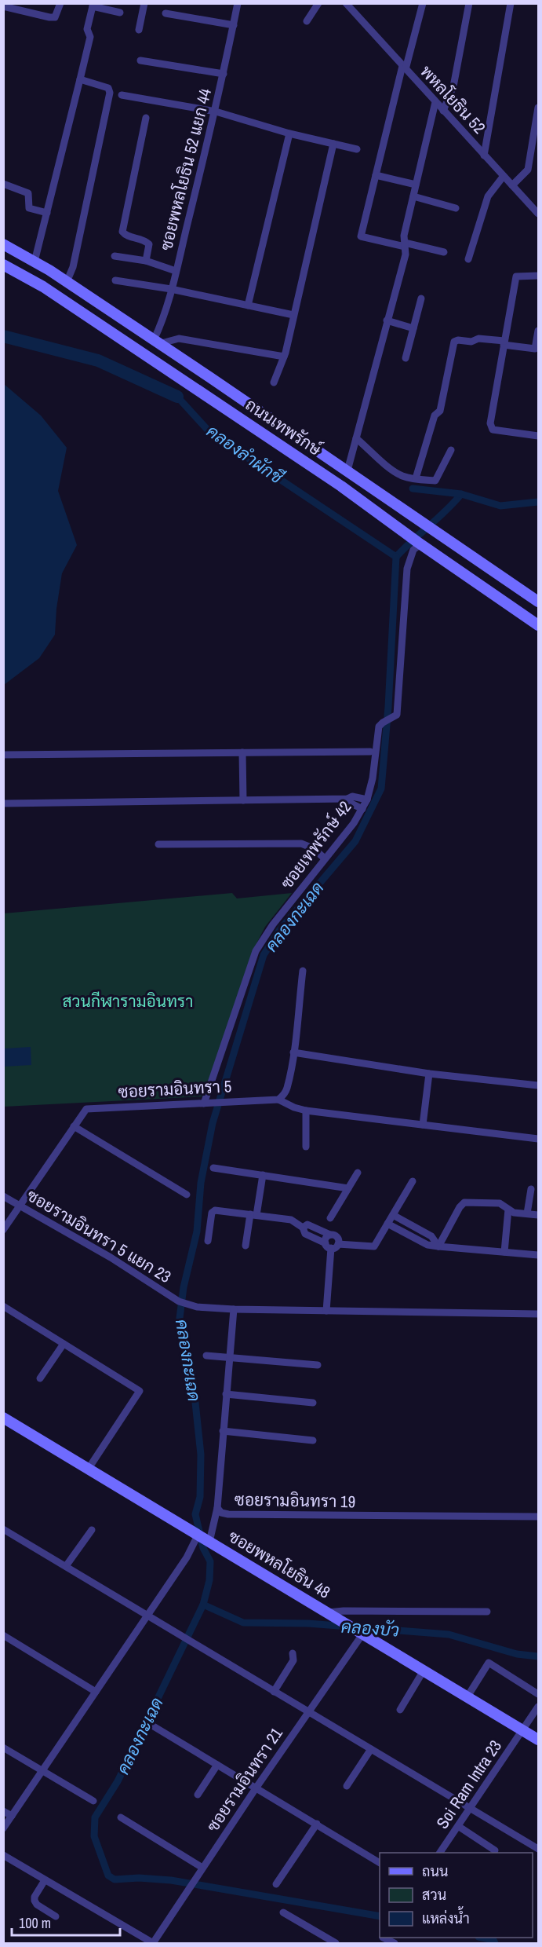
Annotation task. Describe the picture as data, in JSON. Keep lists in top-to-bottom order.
{
  "streets": {
    "main road": ["ถนนเทพรักษ์", "ซอยพหลโยธิน 48"],
    "street": [
      "พหลโยธิน 52",
      "ซอยพหลโยธิน 52 แยก 44",
      "ซอยเทพรักษ์ 42",
      "ซอยรามอินทรา 5",
      "ซอยรามอินทรา 5 แยก 23",
      "ซอยรามอินทรา 19",
      "ซอยรามอินทรา 21",
      "Soi Ram Intra 23"
    ]
  },
  "crossings": [
    ["ซอยพหลโยธิน 52 แยก 44", "ถนนเทพรักษ์"],
    ["ถนนเทพรักษ์", "ซอยเทพรักษ์ 42"],
    ["ซอยเทพรักษ์ 42", "ซอยรามอินทรา 5"],
    ["ซอยรามอินทรา 5", "ซอยรามอินทรา 5 แยก 23"],
    ["ซอยรามอินทรา 5 แยก 23", "ซอยรามอินทรา 19"],
    ["ซอยพหลโยธิน 48", "ซอยรามอินทรา 21"],
    ["ซอยพหลโยธิน 48", "Soi Ram Intra 23"]
  ],
  "water": ["คลองลำผักชี", "คลองกะเฉด", "คลองบัว"],
  "parks": ["สวนกีฬารามอินทรา"],
  "legend": ["ถนน", "สวน", "แหล่งน้ำ"],
  "scale_bar": "100 m"
}
